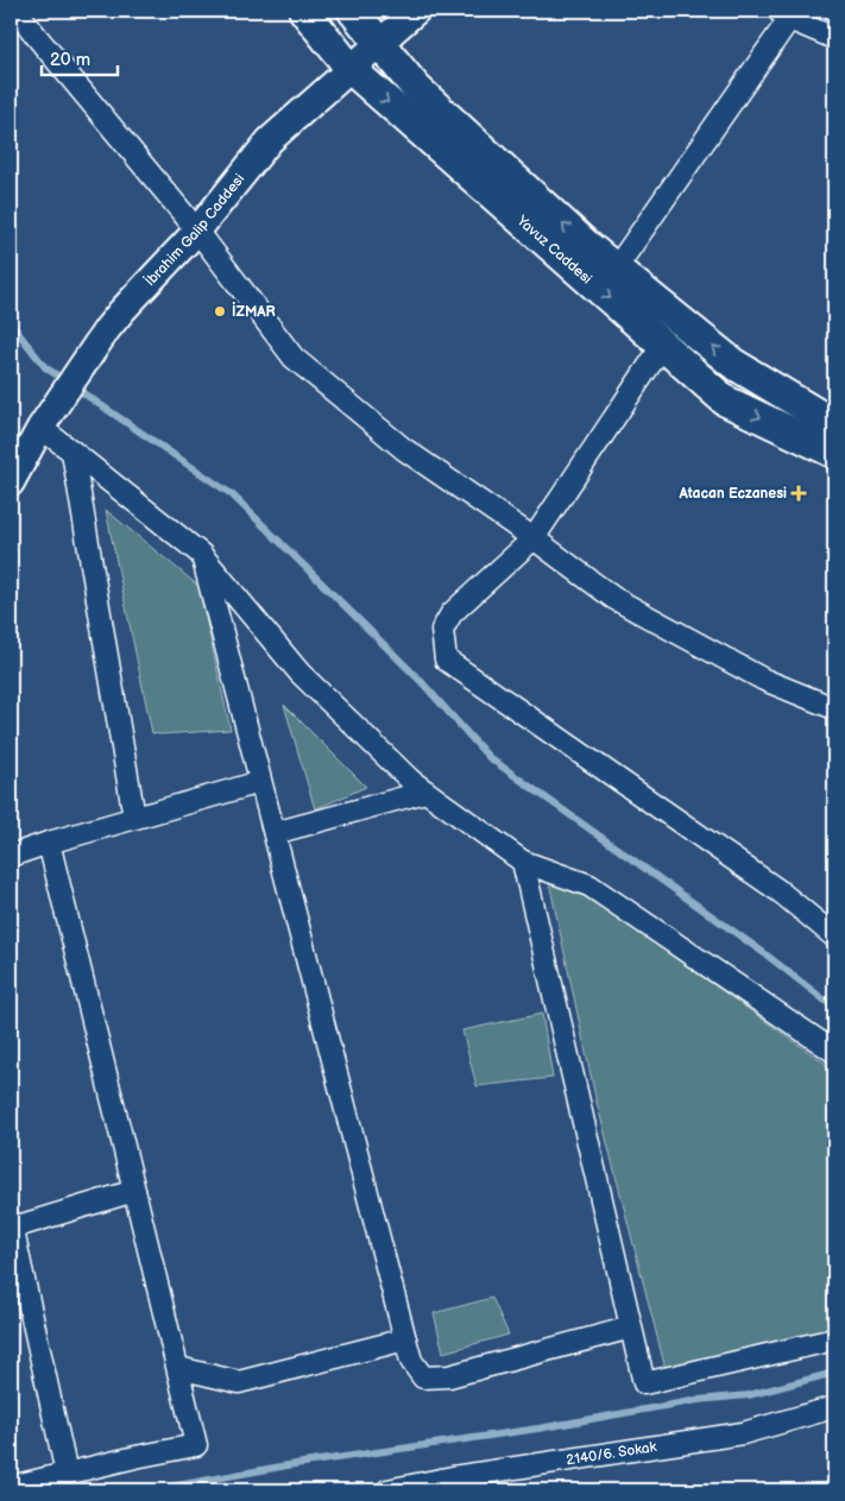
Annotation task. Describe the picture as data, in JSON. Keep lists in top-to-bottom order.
{
  "streets": {
    "main road": ["Yavuz Caddesi"],
    "street": ["İbrahim Galip Caddesi", "2140/6. Sokak"]
  },
  "crossings": [
    ["İbrahim Galip Caddesi", "Yavuz Caddesi"]
  ],
  "places": {
    "other": ["İZMAR"],
    "health": ["Atacan Eczanesi"]
  },
  "scale_bar": "20 m"
}
